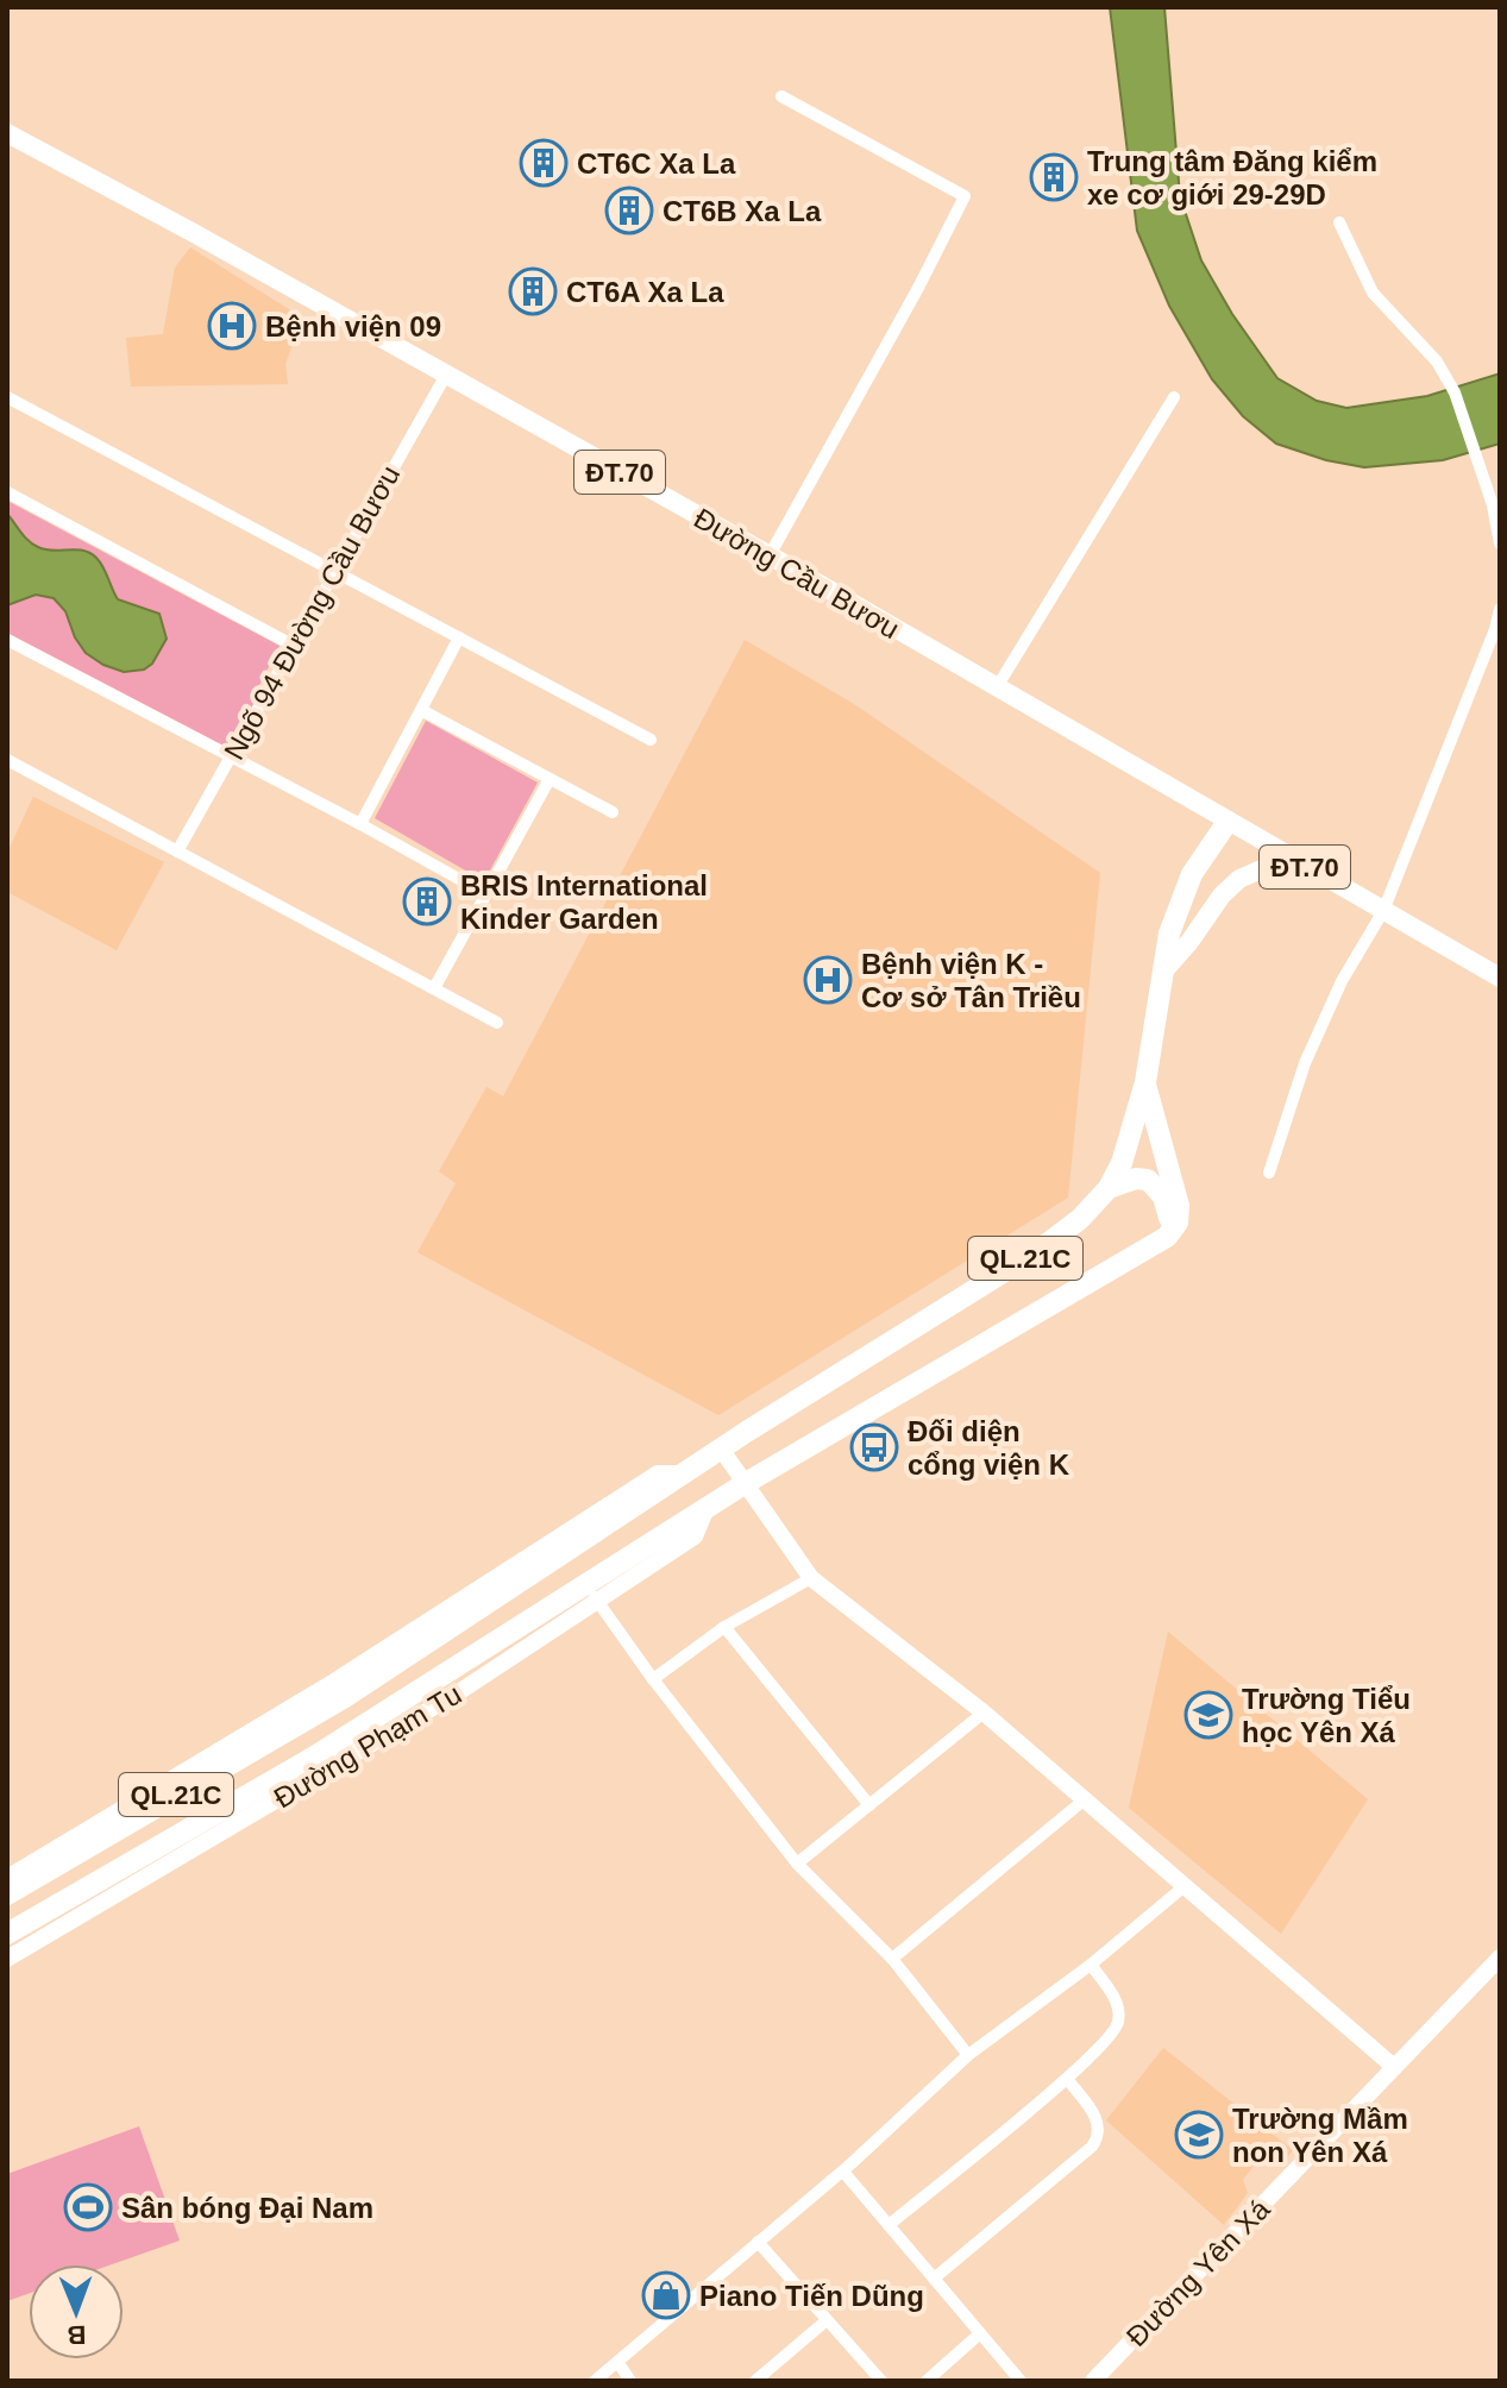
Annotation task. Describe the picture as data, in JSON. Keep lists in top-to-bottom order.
{
  "streets": {
    "highway": ["QL.21C", "Đường Phạm Tu"],
    "main road": ["ĐT.70", "Đường Cầu Bươu"],
    "street": ["Ngõ 94 Đường Cầu Bươu", "Đường Yên Xá"]
  },
  "crossings": [
    ["ĐT.70", "Đường Cầu Bươu"],
    ["Đường Cầu Bươu", "Ngõ 94 Đường Cầu Bươu"],
    ["Đường Cầu Bươu", "Đường Phạm Tu"]
  ],
  "places": {
    "building": [
      "CT6C Xa La",
      "Trung tâm Đăng kiểm xe cơ giới 29-29D",
      "CT6B Xa La",
      "CT6A Xa La",
      "BRIS International Kinder Garden"
    ],
    "hospital": ["Bệnh viện 09", "Bệnh viện K - Cơ sở Tân Triều"],
    "bus stop": ["Đối diện cổng viện K"],
    "school or university": ["Trường Tiểu học Yên Xá", "Trường Mầm non Yên Xá"],
    "sports": ["Sân bóng Đại Nam"],
    "shop": ["Piano Tiến Dũng"]
  },
  "north": "bottom"
}
